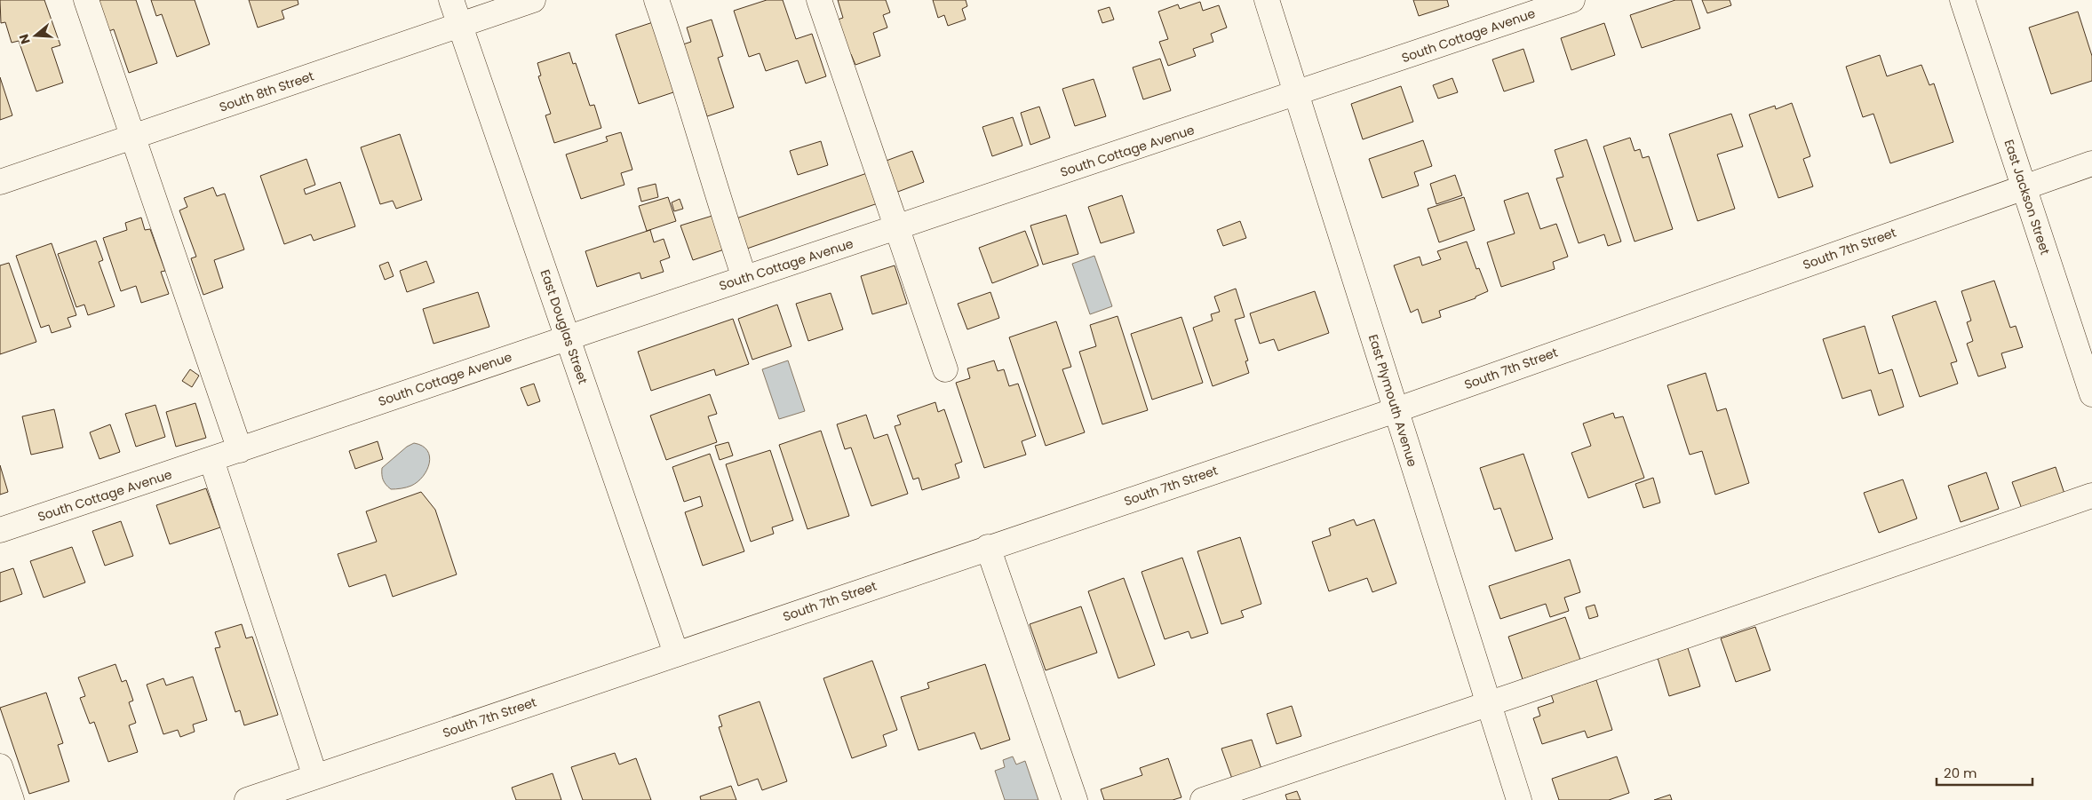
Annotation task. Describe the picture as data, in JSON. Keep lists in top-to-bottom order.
{
  "streets": {
    "street": [
      "South Cottage Avenue",
      "South 8th Street",
      "East Jackson Street",
      "South 7th Street",
      "East Douglas Street",
      "East Plymouth Avenue"
    ]
  },
  "crossings": [
    ["South Cottage Avenue", "East Douglas Street"],
    ["South Cottage Avenue", "East Plymouth Avenue"],
    ["South 8th Street", "East Douglas Street"],
    ["East Jackson Street", "South 7th Street"],
    ["South 7th Street", "East Douglas Street"],
    ["South 7th Street", "East Plymouth Avenue"]
  ],
  "scale_bar": "20 m",
  "north": "left"
}
